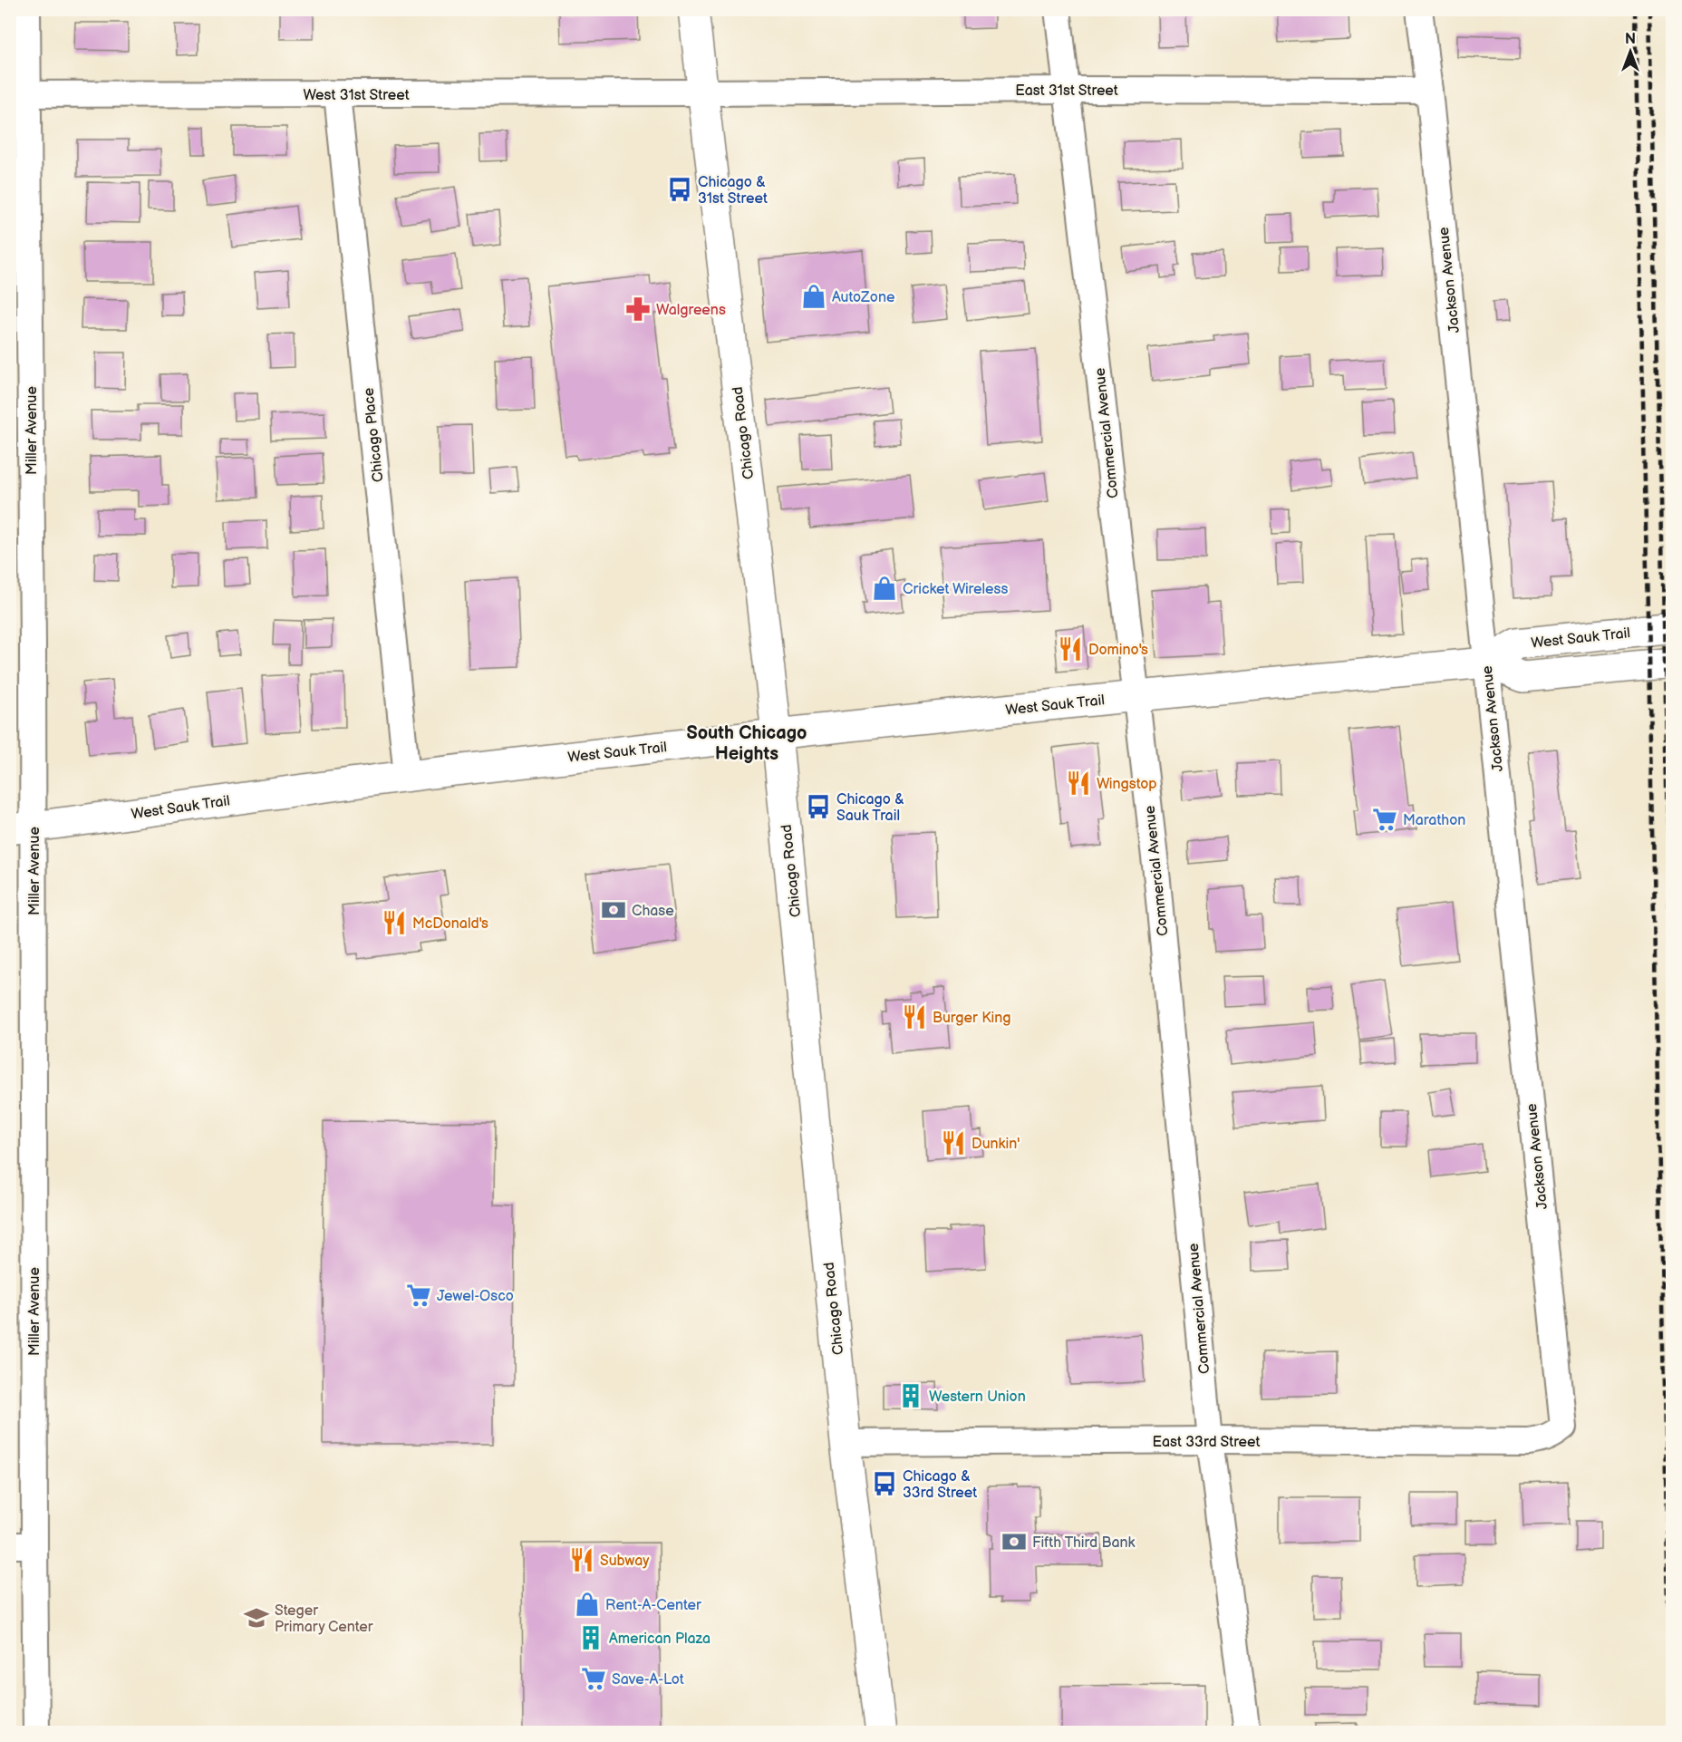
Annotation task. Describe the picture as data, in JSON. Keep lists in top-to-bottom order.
{
  "streets": {
    "main road": ["Chicago Road", "West Sauk Trail"],
    "street": [
      "East 31st Street",
      "West 31st Street",
      "Jackson Avenue",
      "Miller Avenue",
      "Commercial Avenue",
      "Chicago Place",
      "East 33rd Street"
    ]
  },
  "crossings": [
    ["East 31st Street", "West 31st Street"],
    ["East 31st Street", "Jackson Avenue"],
    ["East 31st Street", "Chicago Road"],
    ["East 31st Street", "Commercial Avenue"],
    ["West 31st Street", "Miller Avenue"],
    ["West 31st Street", "Chicago Road"],
    ["West 31st Street", "Chicago Place"],
    ["Jackson Avenue", "West Sauk Trail"],
    ["Jackson Avenue", "East 33rd Street"],
    ["Miller Avenue", "West Sauk Trail"],
    ["Chicago Road", "West Sauk Trail"],
    ["Chicago Road", "East 33rd Street"],
    ["Commercial Avenue", "West Sauk Trail"],
    ["Commercial Avenue", "East 33rd Street"],
    ["Chicago Place", "West Sauk Trail"]
  ],
  "districts": ["South Chicago Heights"],
  "places": {
    "bus stop": ["Chicago & 31st Street", "Chicago & Sauk Trail", "Chicago & 33rd Street"],
    "shop": ["AutoZone", "Cricket Wireless", "Rent-A-Center"],
    "pharmacy": ["Walgreens"],
    "restaurant": [
      "Domino's",
      "Wingstop",
      "McDonald's",
      "Burger King",
      "Dunkin'",
      "Subway"
    ],
    "supermarket": ["Marathon", "Jewel-Osco", "Save-A-Lot"],
    "bank": ["Chase", "Fifth Third Bank"],
    "building": ["Western Union", "American Plaza"],
    "school or university": ["Steger Primary Center"]
  },
  "north": "top"
}
